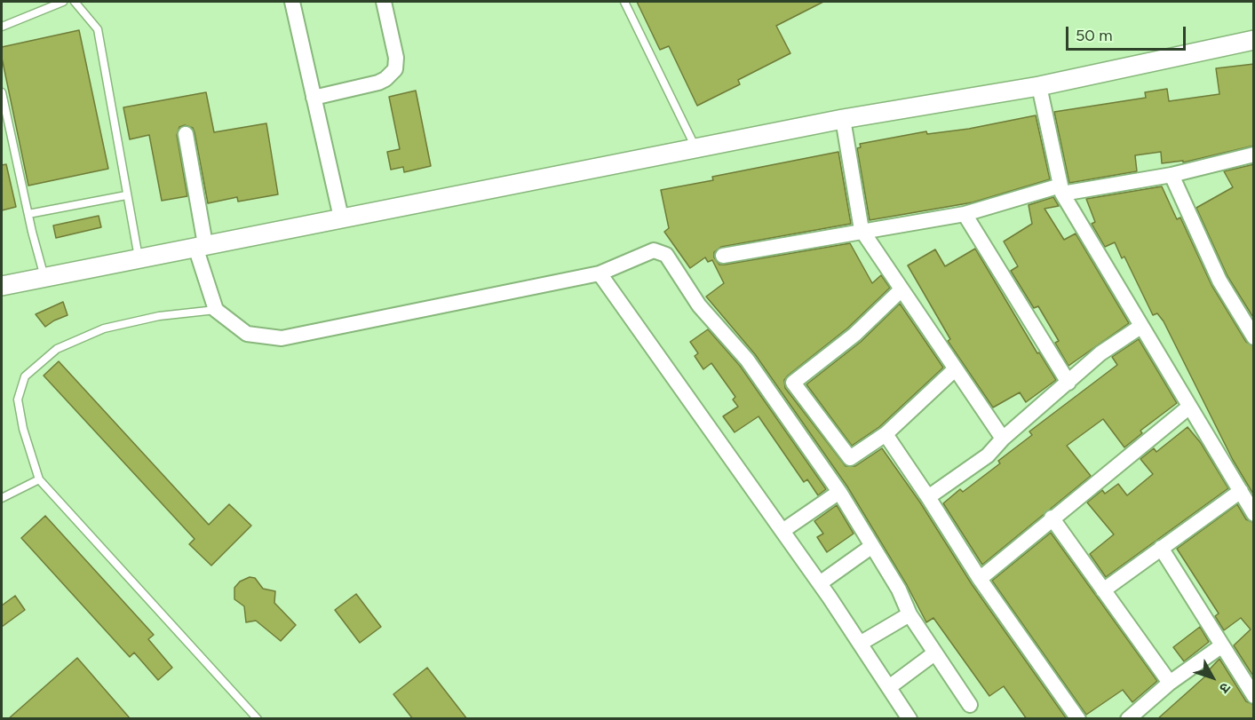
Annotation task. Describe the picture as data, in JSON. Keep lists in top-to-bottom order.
{
  "scale_bar": "50 m",
  "north": "bottom right"
}
